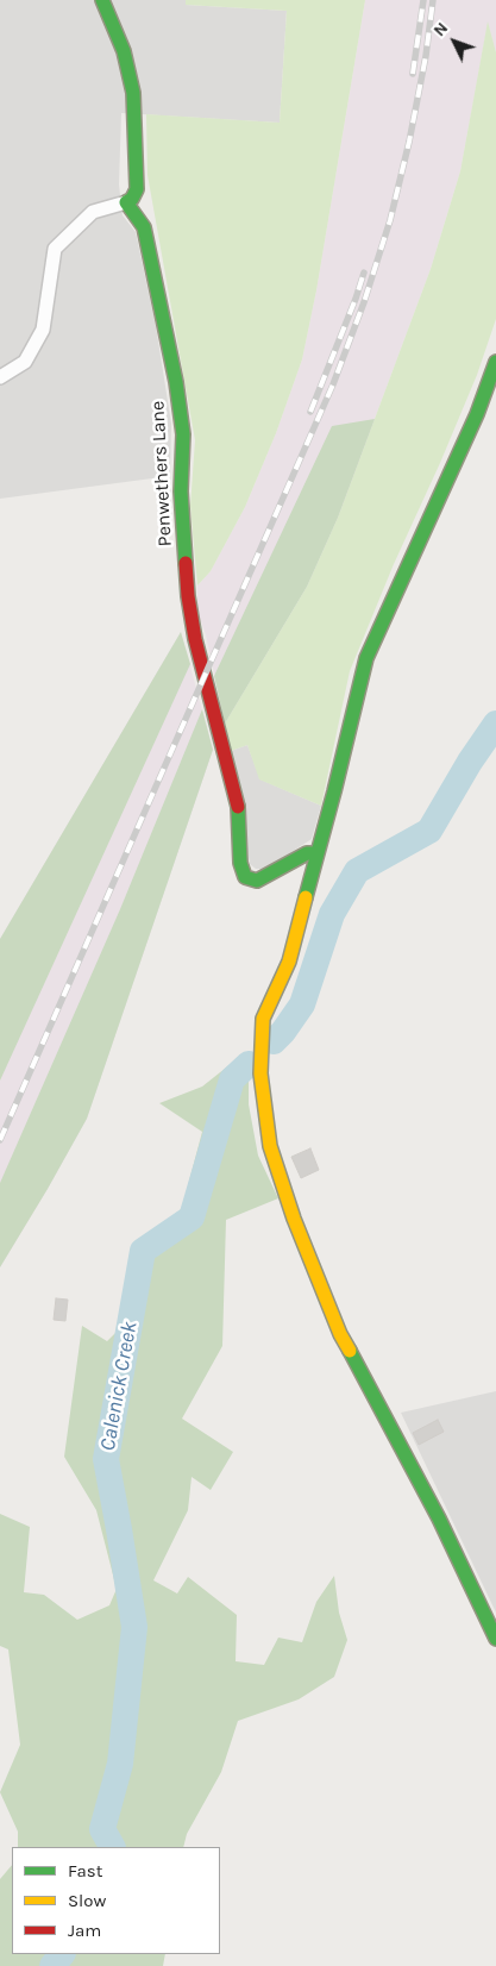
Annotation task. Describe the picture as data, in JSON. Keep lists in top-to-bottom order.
{
  "streets": {
    "street": ["Penwethers Lane"]
  },
  "water": ["Calenick Creek"],
  "legend": ["Fast", "Slow", "Jam"],
  "north": "top left"
}
